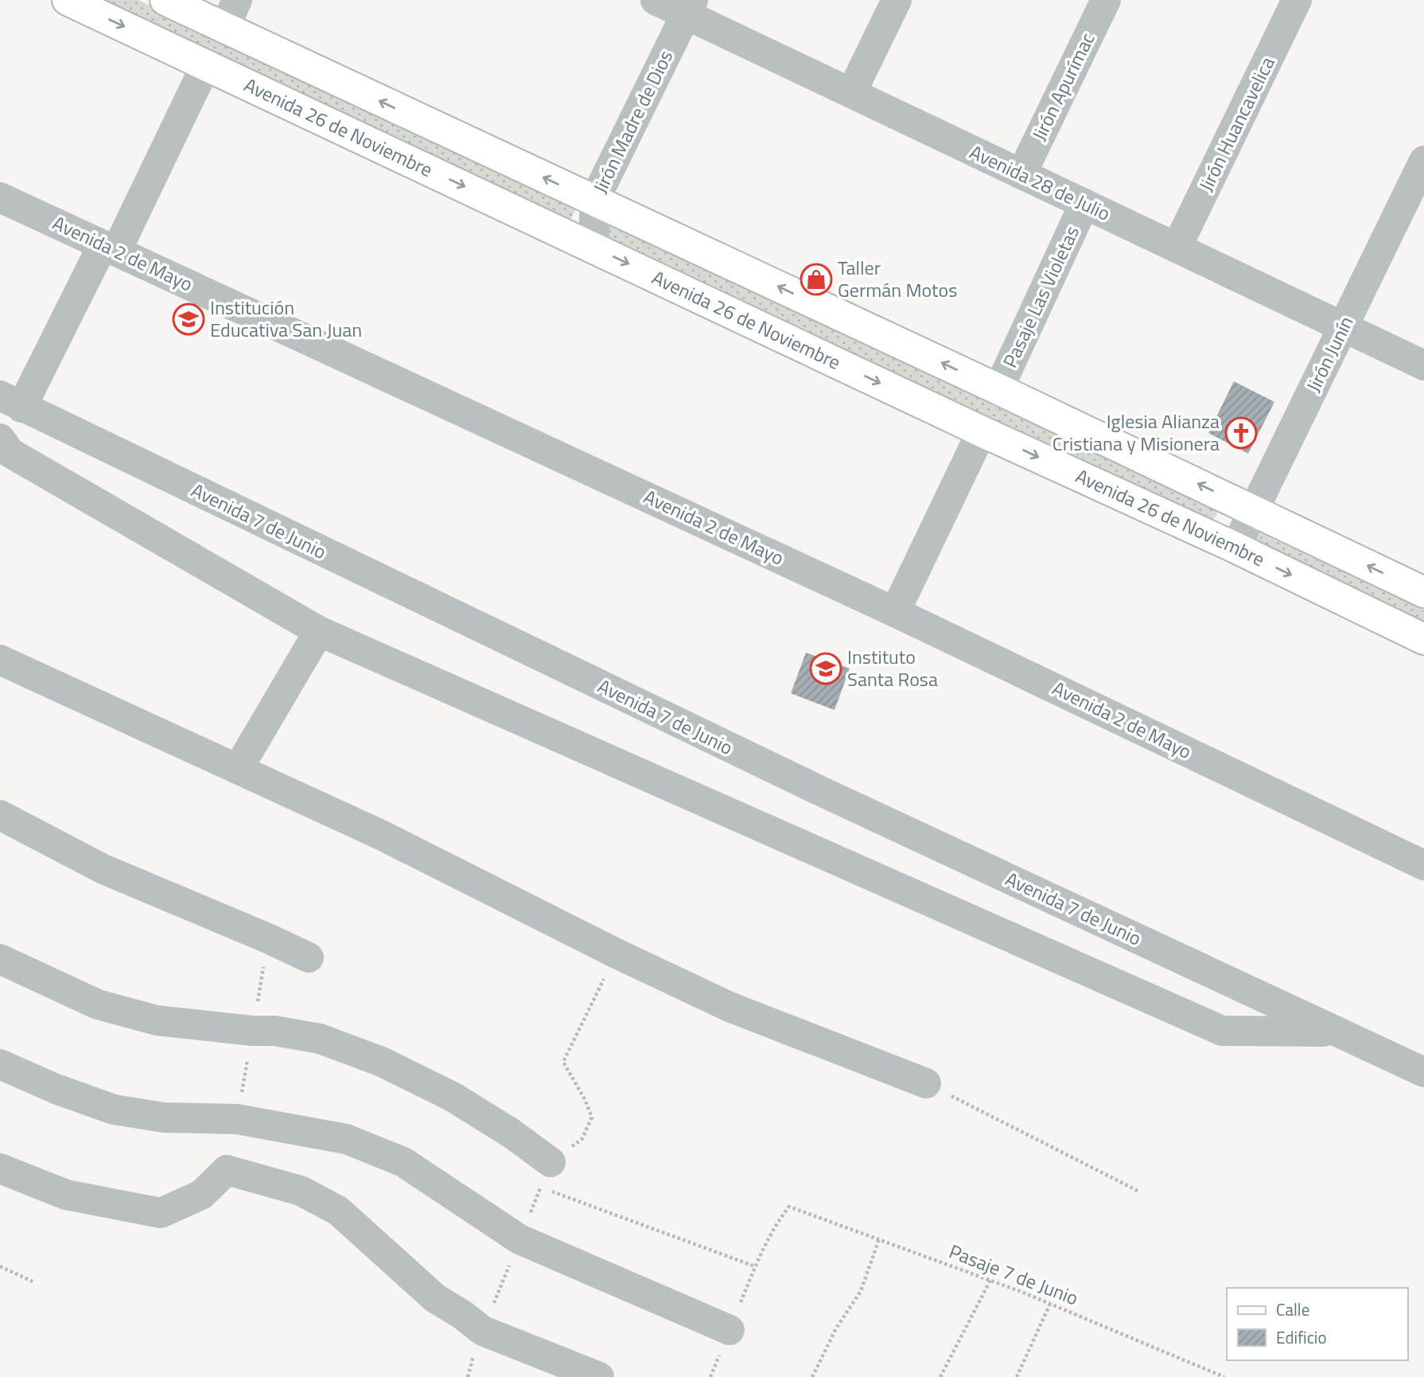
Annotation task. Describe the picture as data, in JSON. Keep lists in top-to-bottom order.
{
  "streets": {
    "main road": ["Avenida 26 de Noviembre"],
    "street": [
      "Jirón Apurímac",
      "Jirón Madre de Dios",
      "Jirón Huancavelica",
      "Avenida 28 de Julio",
      "Avenida 2 de Mayo",
      "Pasaje Las Violetas",
      "Jirón Junín",
      "Avenida 7 de Junio"
    ],
    "path": ["Pasaje 7 de Junio"]
  },
  "crossings": [
    ["Jirón Apurímac", "Avenida 28 de Julio"],
    ["Jirón Madre de Dios", "Avenida 26 de Noviembre"],
    ["Jirón Madre de Dios", "Avenida 28 de Julio"],
    ["Jirón Huancavelica", "Avenida 28 de Julio"],
    ["Avenida 26 de Noviembre", "Jirón Junín"],
    ["Avenida 28 de Julio", "Pasaje Las Violetas"],
    ["Avenida 28 de Julio", "Jirón Junín"]
  ],
  "places": {
    "shop": ["Taller Germán Motos"],
    "school or university": ["Institución Educativa San Juan", "Instituto Santa Rosa"],
    "church": ["Iglesia Alianza Cristiana y Misionera"]
  },
  "legend": ["Calle", "Edificio"]
}
